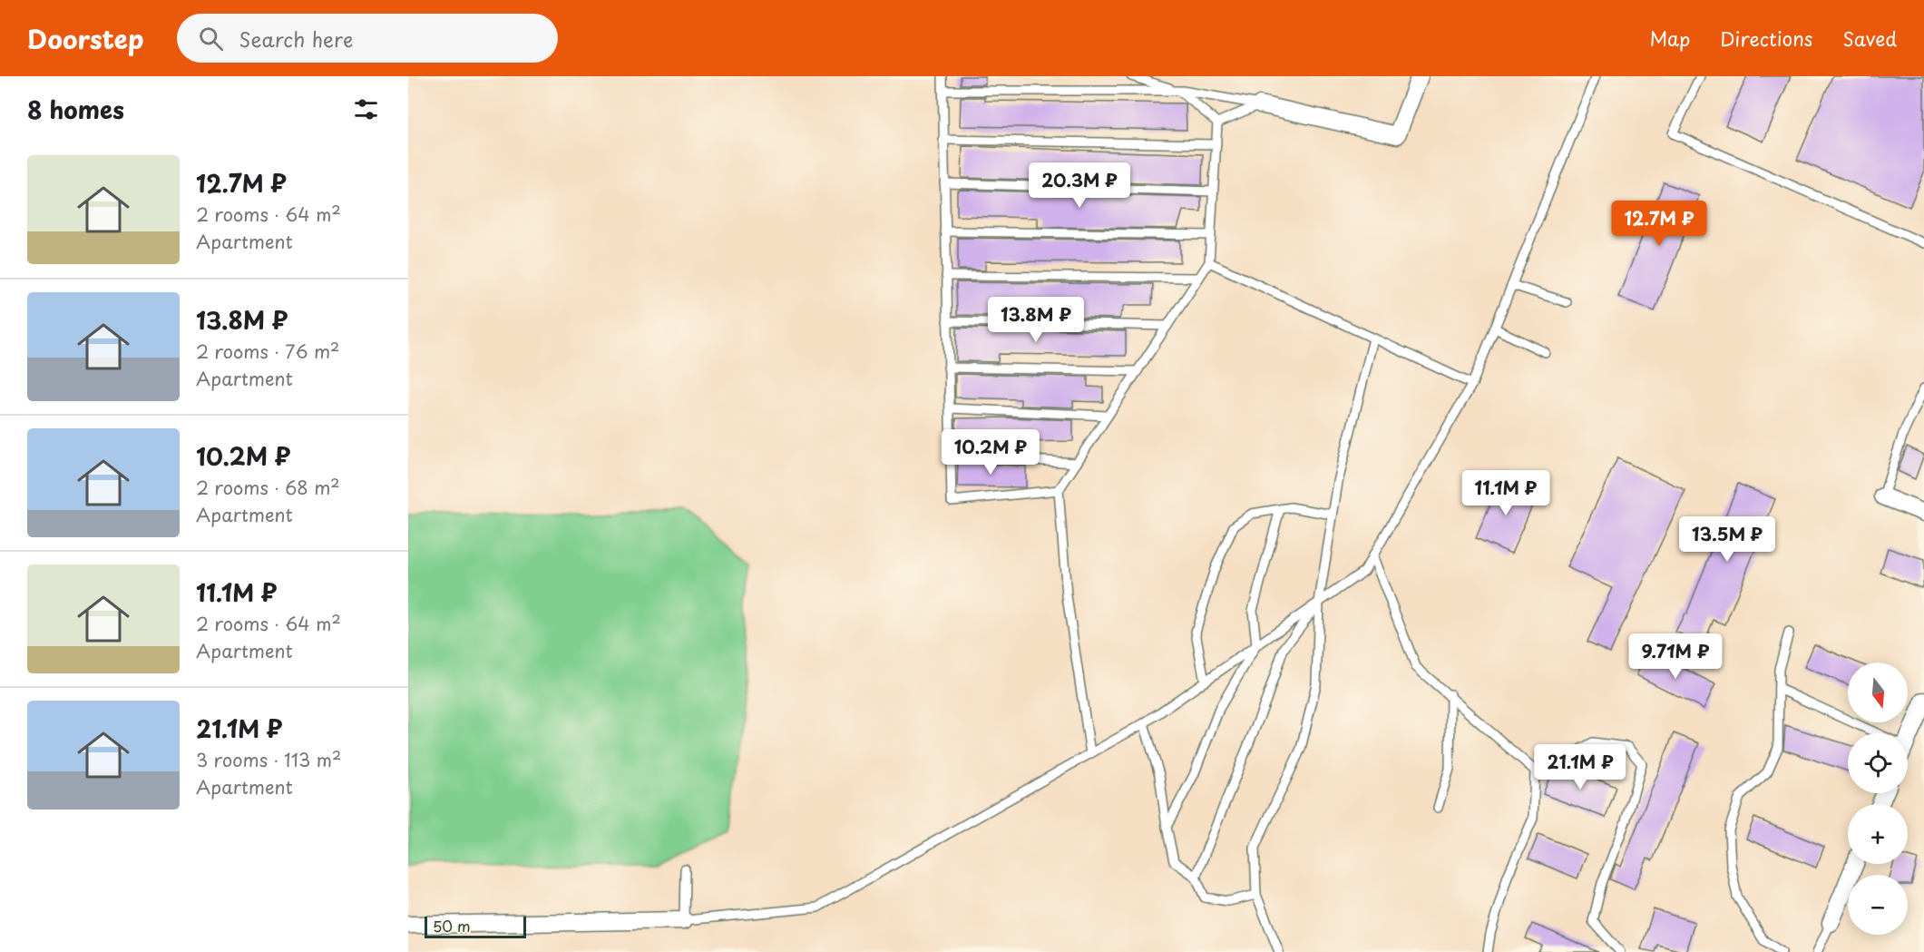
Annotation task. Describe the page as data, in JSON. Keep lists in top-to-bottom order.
{
  "scale_bar": "50 m",
  "north": "bottom",
  "page": {
    "header": "Doorstep",
    "search": "Search here",
    "nav": ["Map", "Directions", "Saved"],
    "heading": "8 homes",
    "list": [
      {
        "name": "12.7M ₽",
        "note": "2 rooms · 64 m² · Apartment"
      },
      {
        "name": "13.8M ₽",
        "note": "2 rooms · 76 m² · Apartment"
      },
      {
        "name": "10.2M ₽",
        "note": "2 rooms · 68 m² · Apartment"
      },
      {
        "name": "11.1M ₽",
        "note": "2 rooms · 64 m² · Apartment"
      },
      {
        "name": "21.1M ₽",
        "note": "3 rooms · 113 m² · Apartment"
      }
    ],
    "price": [
      "20.3M ₽",
      "12.7M ₽",
      "13.8M ₽",
      "10.2M ₽",
      "11.1M ₽",
      "13.5M ₽",
      "9.71M ₽",
      "21.1M ₽"
    ],
    "map_buttons": ["+", "−"],
    "scale": "50 m"
  }
}
